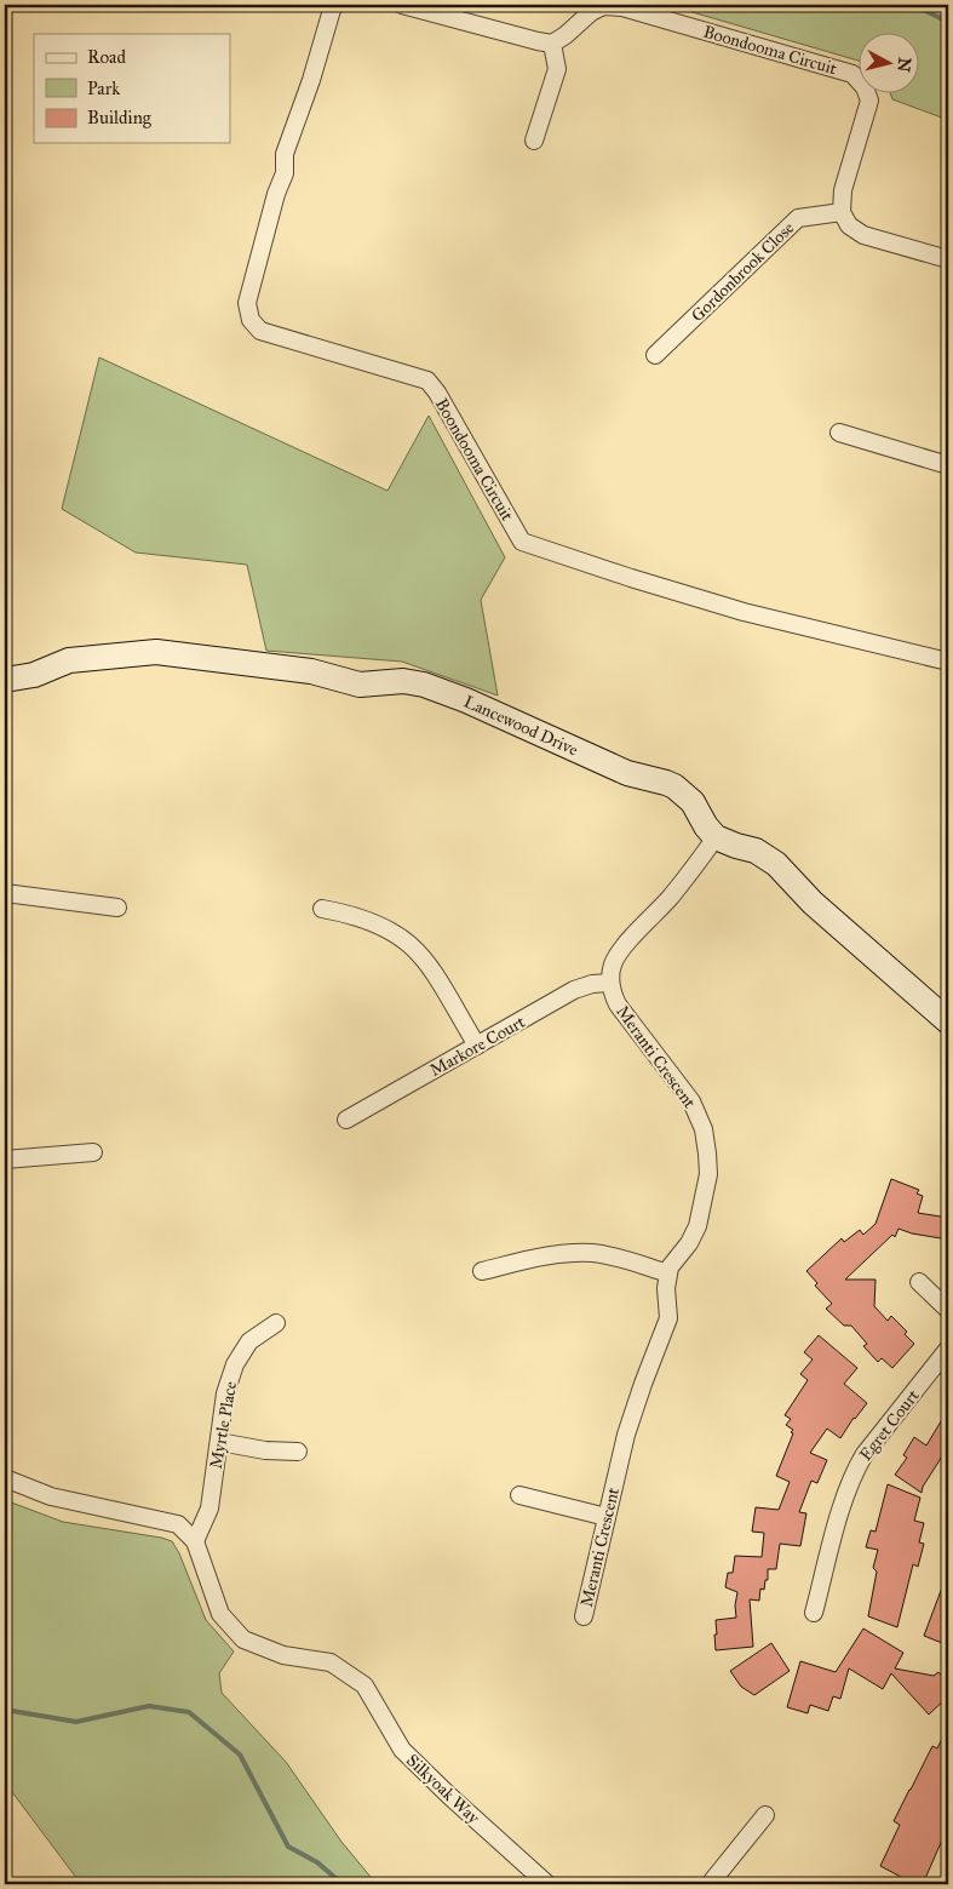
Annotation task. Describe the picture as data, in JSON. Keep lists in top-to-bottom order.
{
  "streets": {
    "street": [
      "Boondooma Circuit",
      "Gordonbrook Close",
      "Lancewood Drive",
      "Markore Court",
      "Meranti Crescent",
      "Myrtle Place",
      "Egret Court",
      "Silkyoak Way"
    ]
  },
  "crossings": [
    ["Boondooma Circuit", "Gordonbrook Close"],
    ["Markore Court", "Meranti Crescent"],
    ["Myrtle Place", "Silkyoak Way"]
  ],
  "legend": ["Road", "Park", "Building"],
  "north": "right"
}
